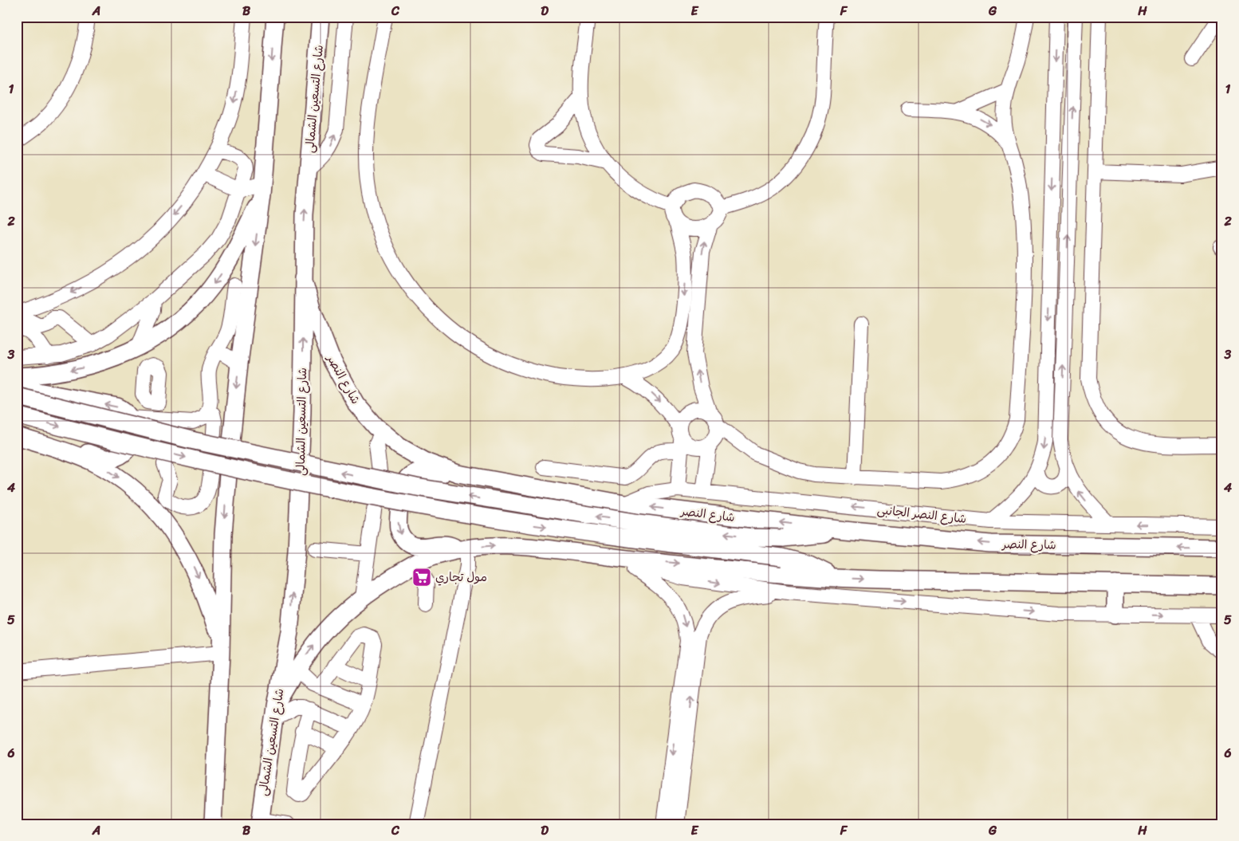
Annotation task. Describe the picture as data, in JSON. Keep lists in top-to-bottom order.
{
  "streets": {
    "main road": ["شارع التسعين الشمالى", "شارع النصر"],
    "street": ["شارع النصر الجانبى"]
  },
  "crossings": [
    ["شارع التسعين الشمالى", "شارع النصر"],
    ["شارع النصر", "شارع النصر الجانبى"]
  ],
  "places": {
    "supermarket": ["مول تجاري"]
  },
  "grid": {
    "columns": [
      "A",
      "B",
      "C",
      "D",
      "E",
      "F",
      "G",
      "H"
    ],
    "rows": [
      "1",
      "2",
      "3",
      "4",
      "5",
      "6"
    ]
  }
}
